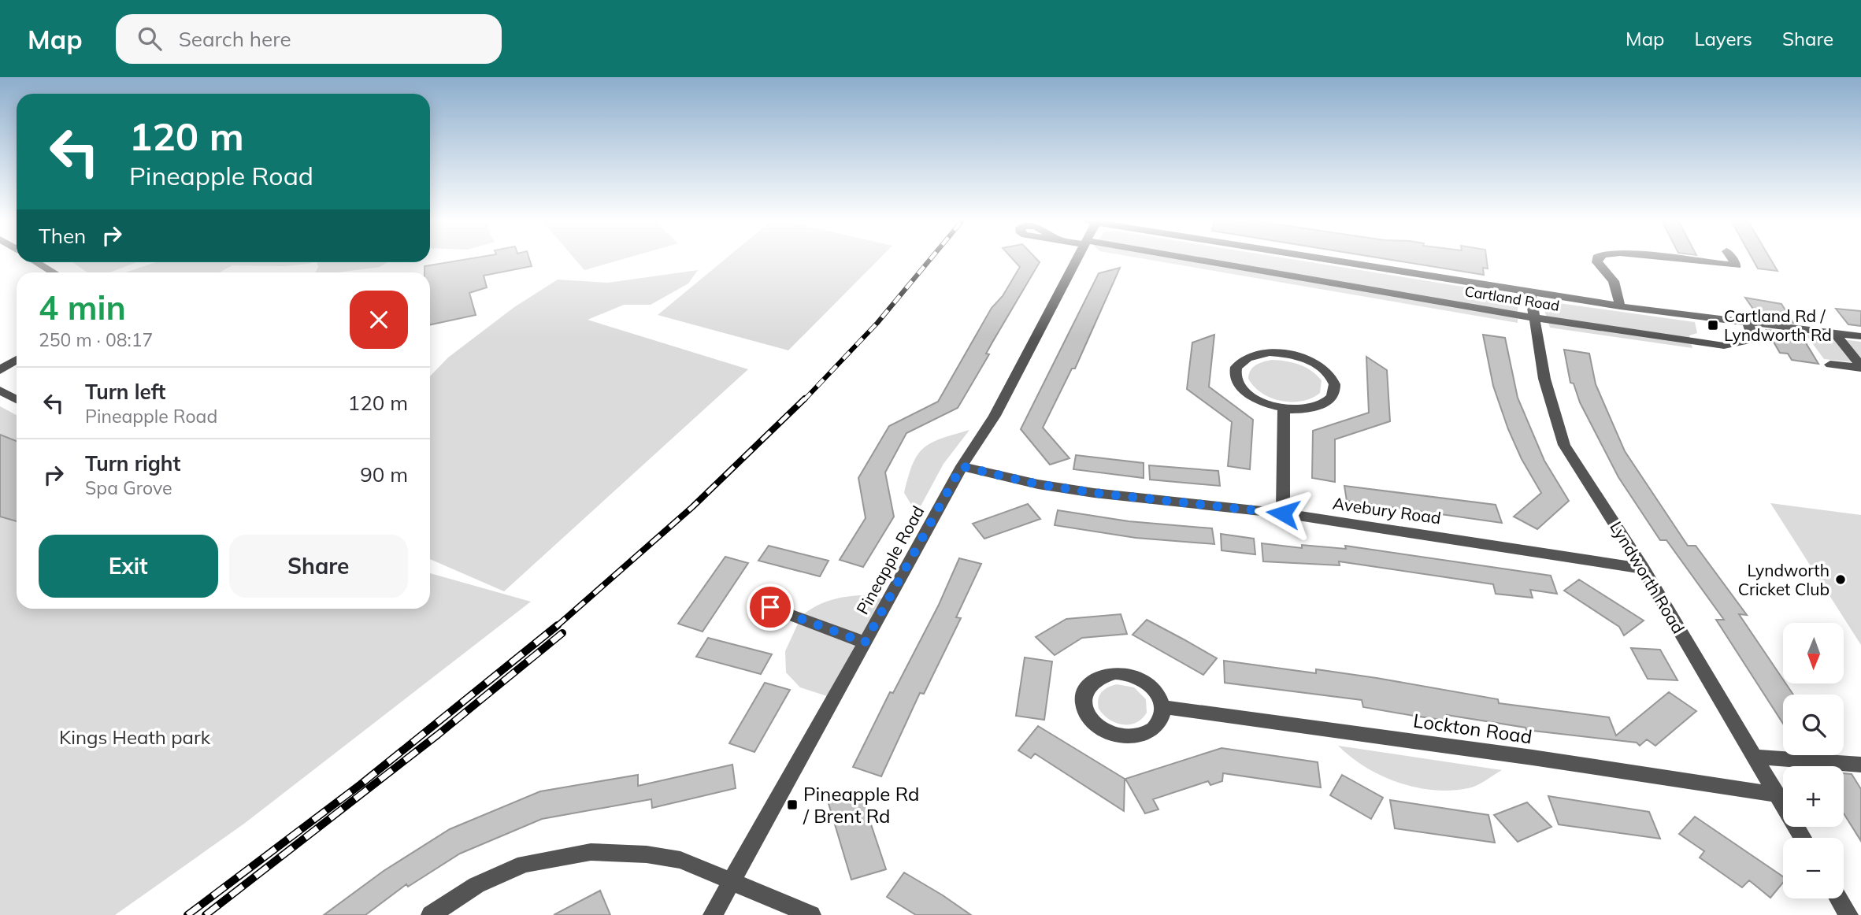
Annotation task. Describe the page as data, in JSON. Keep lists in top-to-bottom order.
{
  "streets": {
    "street": [
      "Cartland Road",
      "Avebury Road",
      "Pineapple Road",
      "Lyndworth Road",
      "Lockton Road"
    ]
  },
  "crossings": [
    ["Cartland Road", "Lyndworth Road"],
    ["Avebury Road", "Pineapple Road"],
    ["Avebury Road", "Lyndworth Road"],
    ["Lyndworth Road", "Lockton Road"]
  ],
  "parks": ["Kings Heath park"],
  "places": {
    "transit": ["Cartland Rd / Lyndworth Rd", "Pineapple Rd / Brent Rd"],
    "other": ["Lyndworth Cricket Club"]
  },
  "north": "bottom",
  "page": {
    "header": "Map",
    "search": "Search here",
    "nav": ["Map", "Layers", "Share"],
    "turn": ["120 m", "Pineapple Road"],
    "then": "Then",
    "heading": ["4 min", "250 m · 08:17"],
    "list": [
      {
        "name": "Turn left",
        "note": "Pineapple Road",
        "value": "120 m"
      },
      {
        "name": "Turn right",
        "note": "Spa Grove",
        "value": "90 m"
      }
    ],
    "buttons": ["Exit", "Share"],
    "map_buttons": ["+", "−"]
  }
}
